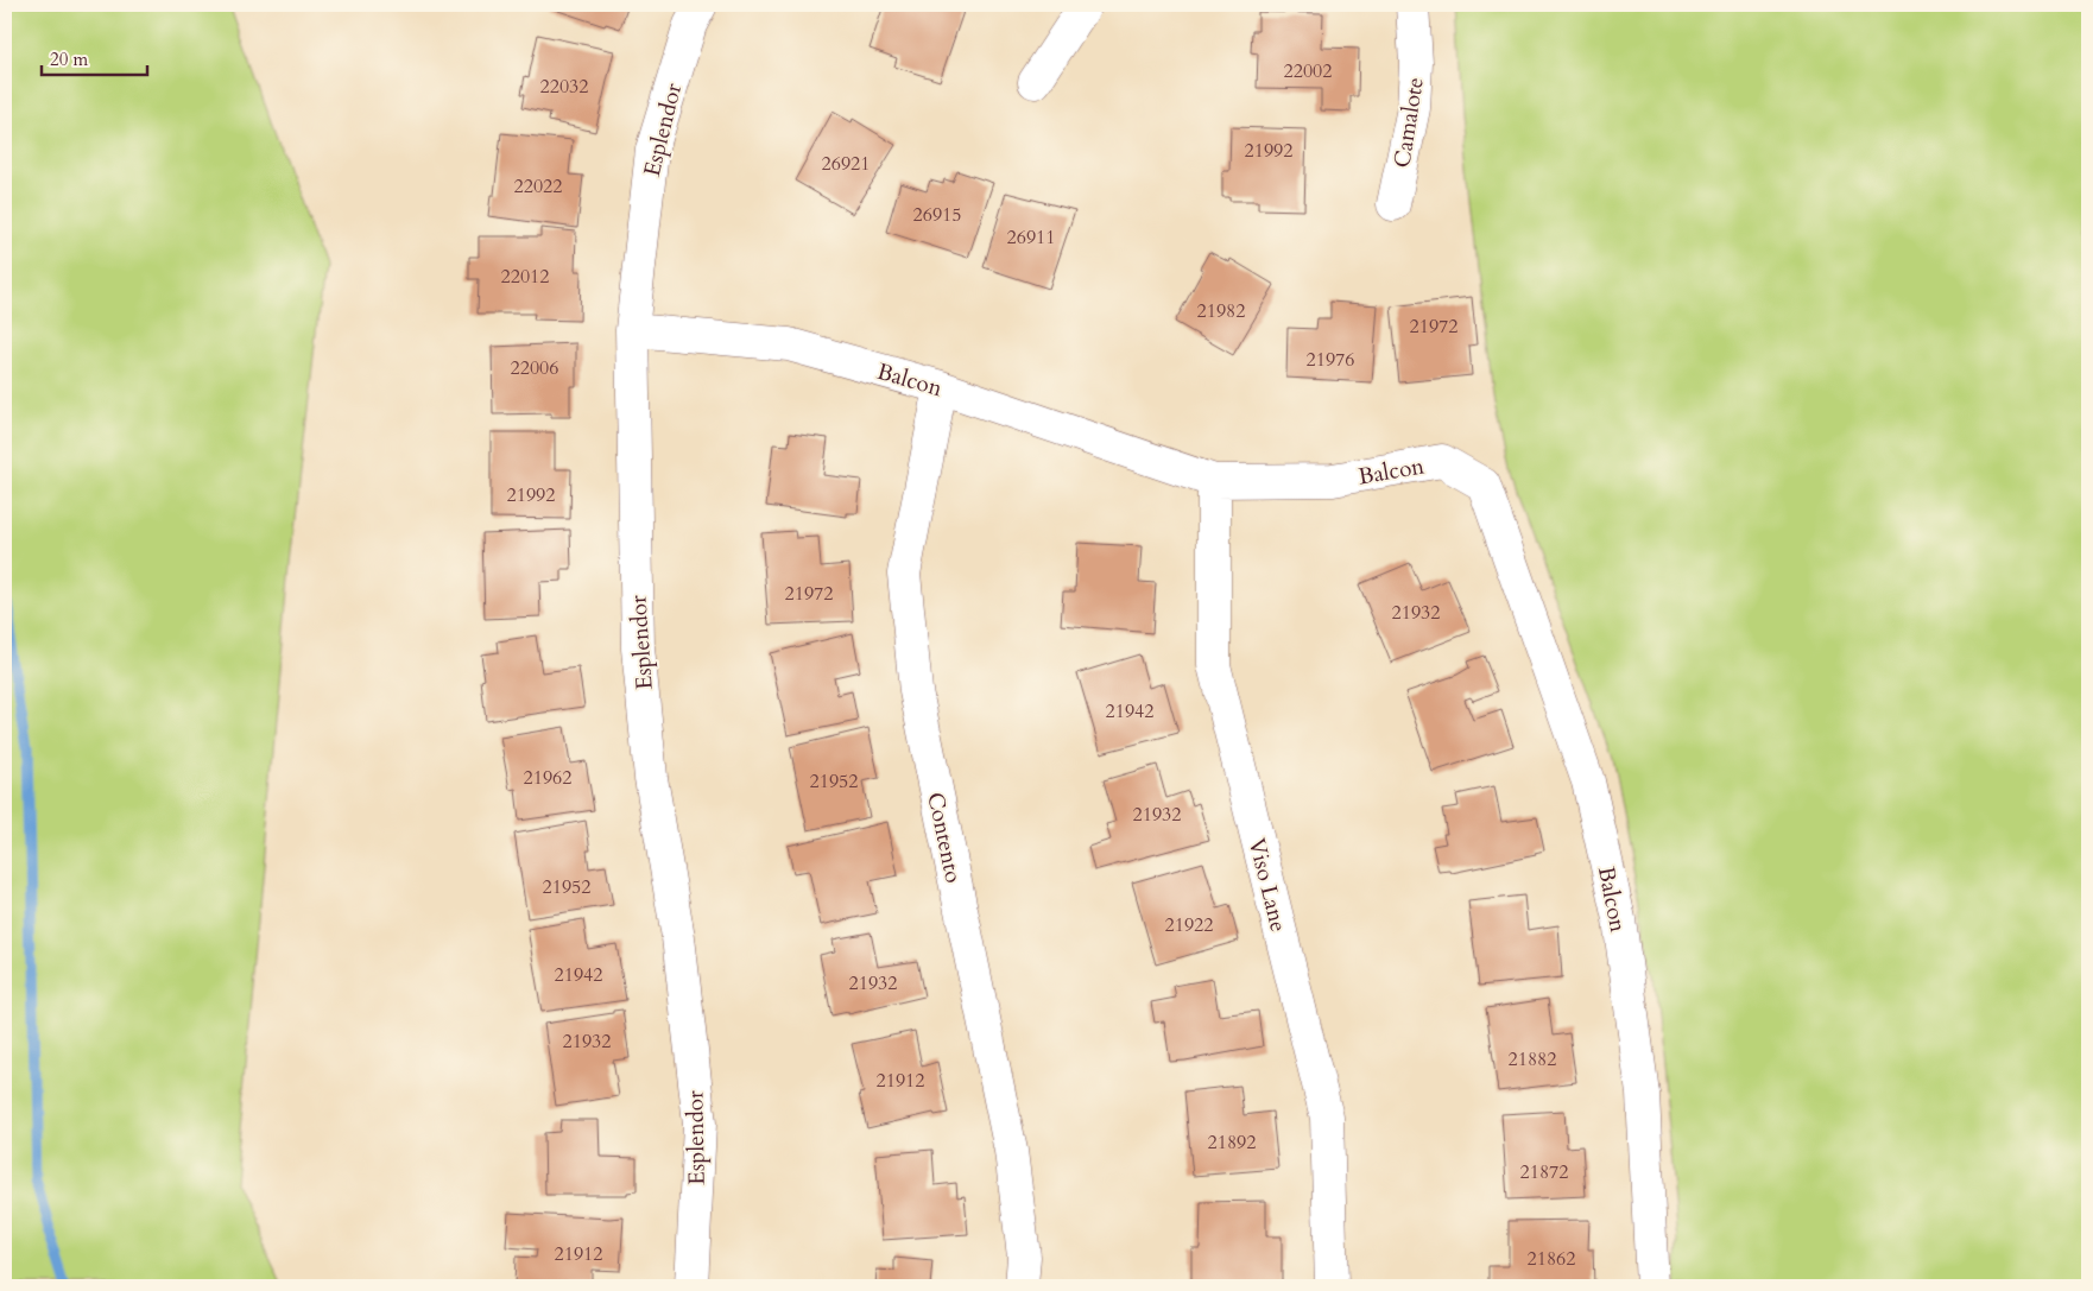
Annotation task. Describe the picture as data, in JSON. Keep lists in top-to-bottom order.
{
  "streets": {
    "street": [
      "Camalote",
      "Esplendor",
      "Balcon",
      "Contento",
      "Viso Lane"
    ]
  },
  "crossings": [
    ["Esplendor", "Balcon"],
    ["Balcon", "Contento"],
    ["Balcon", "Viso Lane"]
  ],
  "house_numbers": [
    "22002",
    "22032",
    "21992",
    "26921",
    "22022",
    "26915",
    "26911",
    "22012",
    "21982",
    "21972",
    "21976",
    "22006",
    "21992",
    "21972",
    "21932",
    "21942",
    "21962",
    "21952",
    "21932",
    "21952",
    "21922",
    "21942",
    "21932",
    "21932",
    "21882",
    "21912",
    "21892",
    "21872",
    "21912",
    "21862"
  ],
  "scale_bar": "20 m"
}
